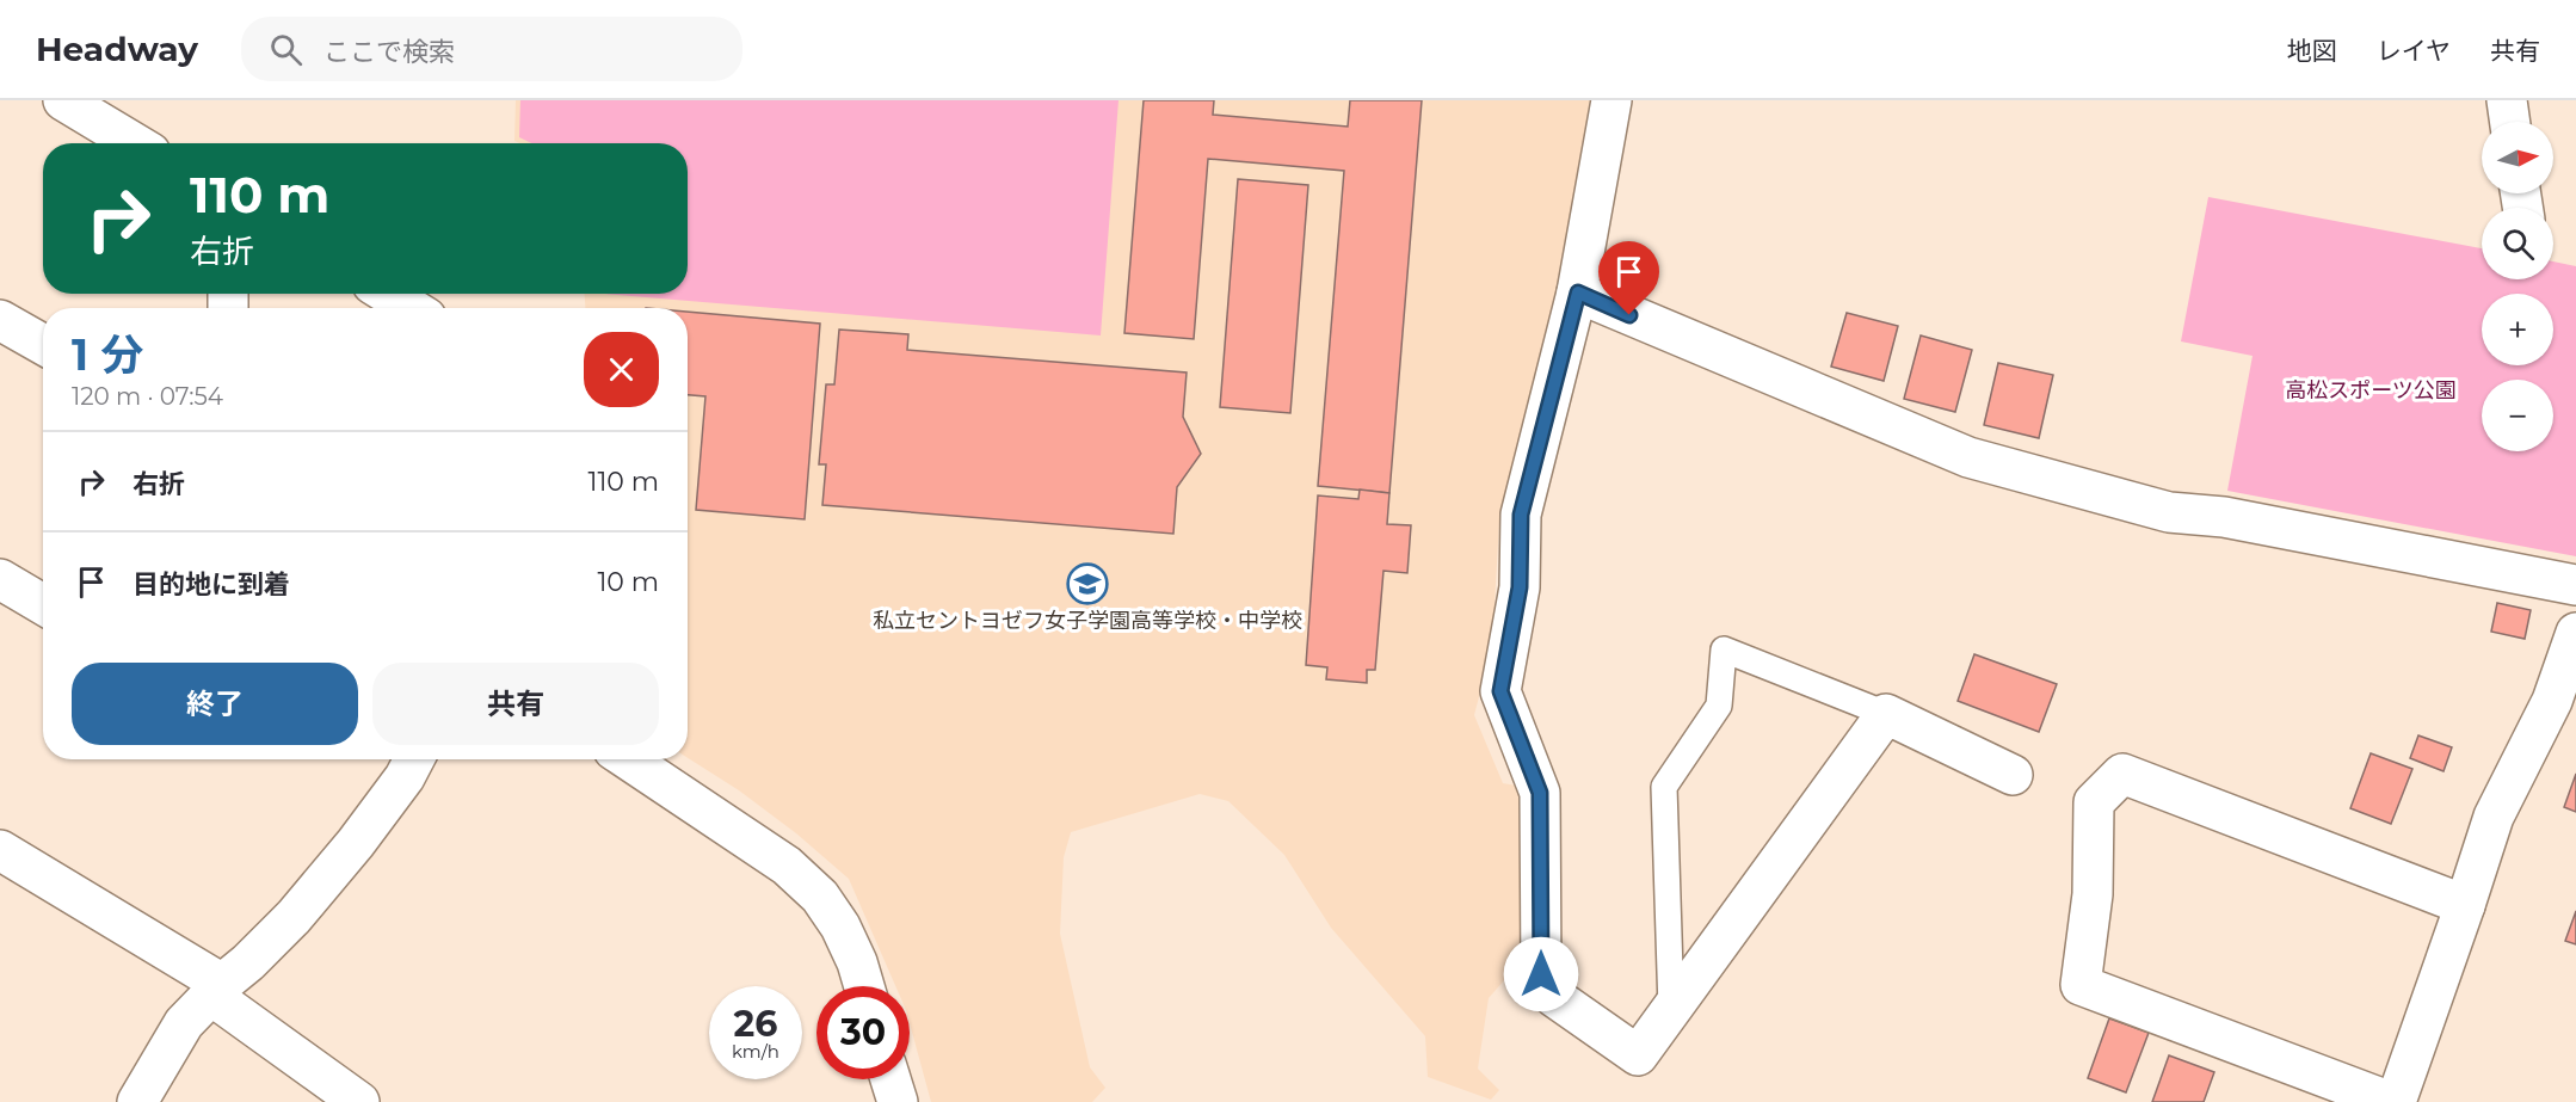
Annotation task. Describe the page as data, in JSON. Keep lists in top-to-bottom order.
{
  "parks": ["高松スポーツ公園"],
  "places": {
    "school or university": ["私立セントヨゼフ女子学園高等学校・中学校"]
  },
  "north": "right",
  "page": {
    "header": "Headway",
    "search": "ここで検索",
    "nav": ["地図", "レイヤ", "共有"],
    "map_buttons": ["+", "−"],
    "turn": ["110 m", "右折"],
    "heading": ["1 分", "120 m · 07:54"],
    "list": [
      {
        "name": "右折",
        "value": "110 m"
      },
      {
        "name": "目的地に到着",
        "value": "10 m"
      }
    ],
    "buttons": ["終了", "共有"],
    "speed": "26 km/h",
    "limit": "30"
  }
}
